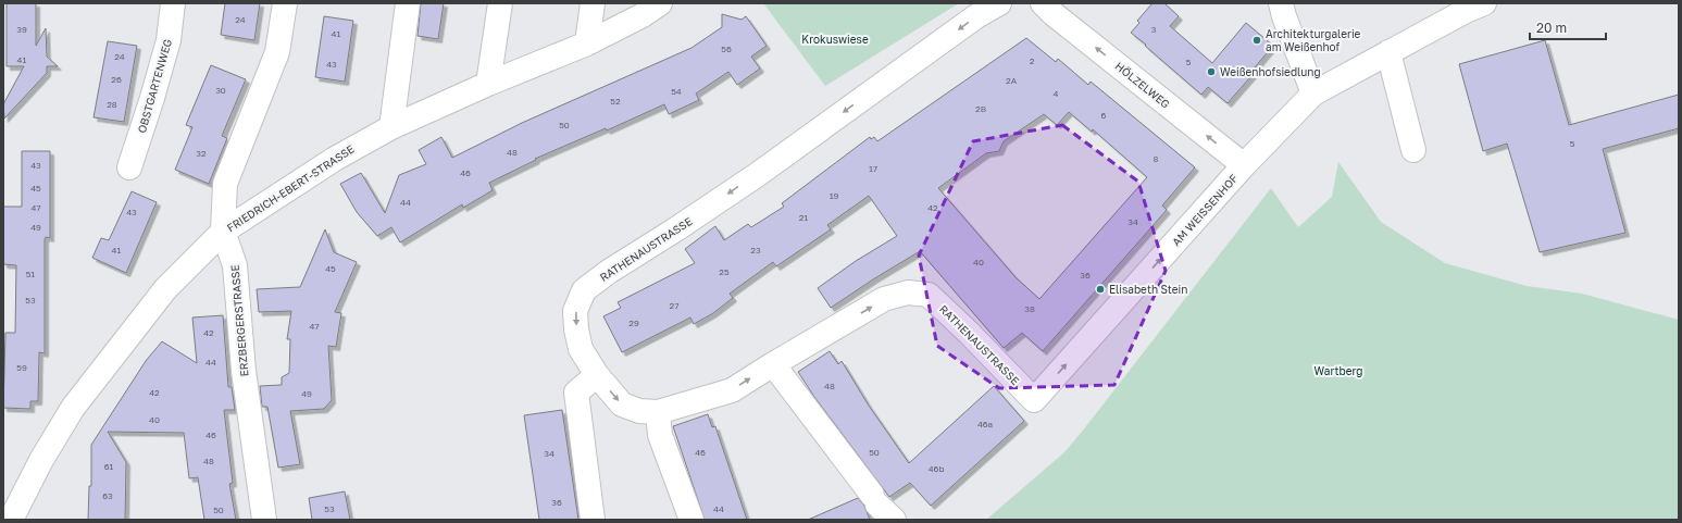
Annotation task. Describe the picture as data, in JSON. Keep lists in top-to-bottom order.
{
  "streets": {
    "street": [
      "HÖLZELWEG",
      "OBSTGARTENWEG",
      "FRIEDRICH-EBERT-STRASSE",
      "AM WEISSENHOF",
      "RATHENAUSTRASSE",
      "ERZBERGERSTRASSE"
    ]
  },
  "crossings": [
    ["HÖLZELWEG", "AM WEISSENHOF"],
    ["FRIEDRICH-EBERT-STRASSE", "ERZBERGERSTRASSE"],
    ["AM WEISSENHOF", "RATHENAUSTRASSE"]
  ],
  "one_way": ["HÖLZELWEG", "AM WEISSENHOF"],
  "parks": ["Krokuswiese", "Wartberg"],
  "places": ["Architekturgalerie am Weißenhof", "Weißenhofsiedlung", "Elisabeth Stein"],
  "house_numbers": [
    "24",
    "39",
    "3",
    "41",
    "56",
    "24",
    "41",
    "2",
    "5",
    "43",
    "26",
    "2A",
    "30",
    "54",
    "4",
    "52",
    "28",
    "2B",
    "6",
    "50",
    "5",
    "48",
    "32",
    "8",
    "43",
    "17",
    "46",
    "45",
    "19",
    "44",
    "47",
    "42",
    "43",
    "21",
    "34",
    "49",
    "41",
    "23",
    "40",
    "45",
    "25",
    "51",
    "36",
    "53",
    "27",
    "38",
    "29",
    "47",
    "42",
    "44",
    "59",
    "48",
    "42",
    "49",
    "40",
    "46a",
    "46",
    "46",
    "50",
    "34",
    "48",
    "61",
    "46b",
    "63",
    "36",
    "53",
    "44",
    "50"
  ],
  "scale_bar": "20 m"
}
